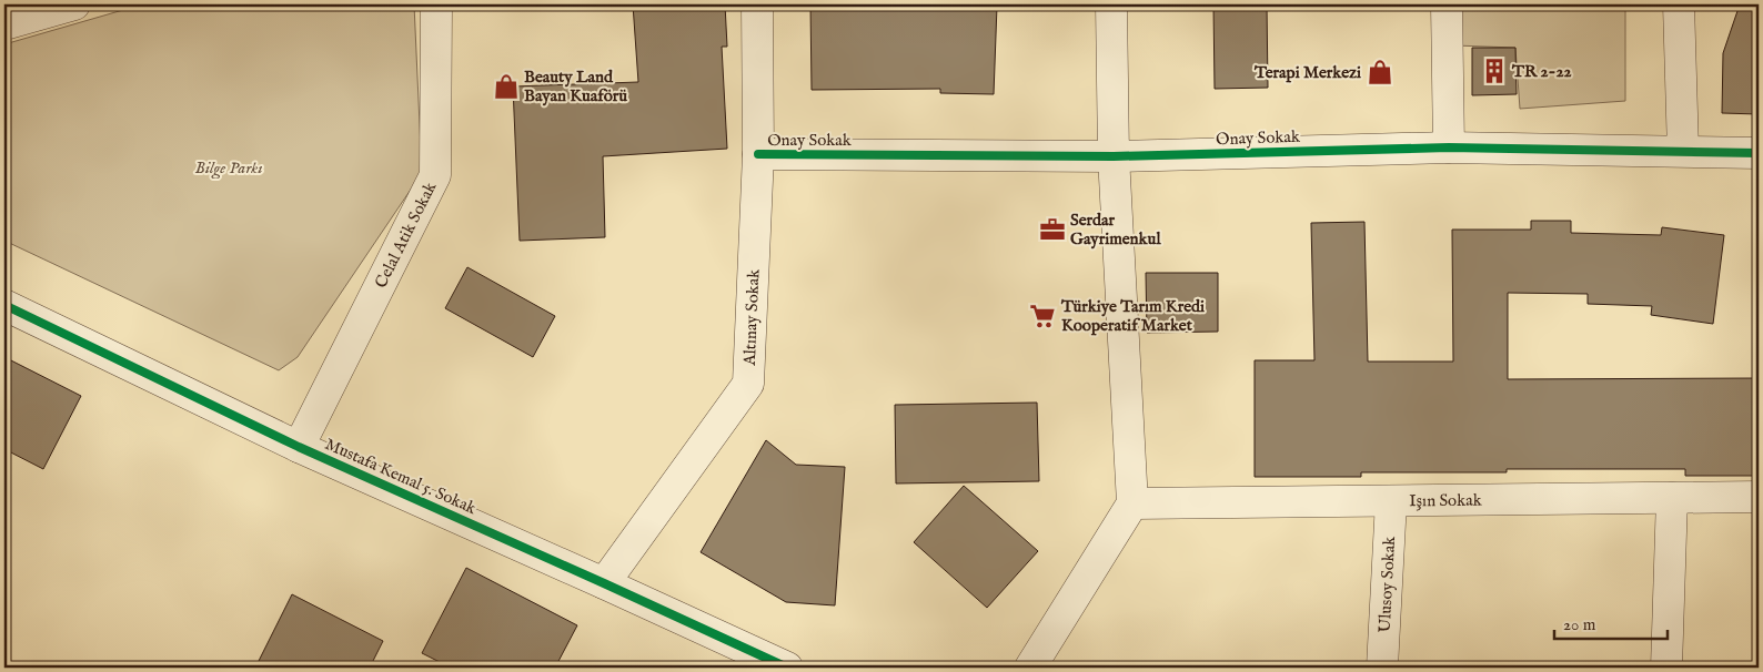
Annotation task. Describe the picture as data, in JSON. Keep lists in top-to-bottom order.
{
  "streets": {
    "street": [
      "Onay Sokak",
      "Celal Atik Sokak",
      "Altınay Sokak",
      "Mustafa Kemal 5. Sokak",
      "Işın Sokak",
      "Ulusoy Sokak"
    ]
  },
  "crossings": [
    ["Onay Sokak", "Altınay Sokak"],
    ["Celal Atik Sokak", "Mustafa Kemal 5. Sokak"],
    ["Altınay Sokak", "Mustafa Kemal 5. Sokak"],
    ["Işın Sokak", "Ulusoy Sokak"]
  ],
  "parks": ["Bilge Parkı"],
  "places": {
    "building": ["TR 2-22"],
    "shop": ["Terapi Merkezi", "Beauty Land Bayan Kuaförü"],
    "office": ["Serdar Gayrimenkul"],
    "supermarket": ["Türkiye Tarım Kredi Kooperatif Market"]
  },
  "scale_bar": "20 m"
}
